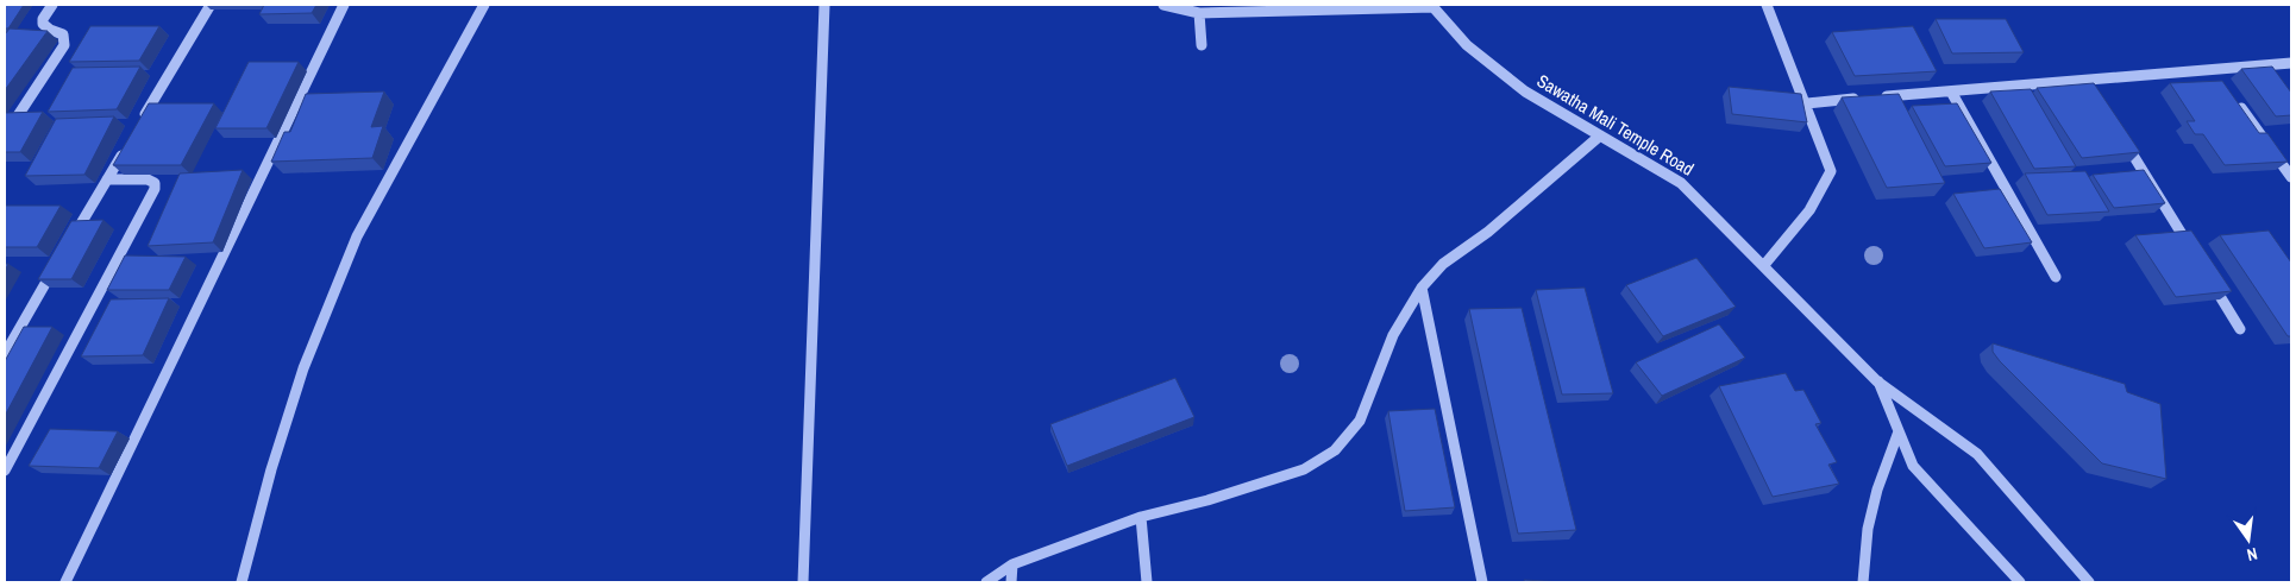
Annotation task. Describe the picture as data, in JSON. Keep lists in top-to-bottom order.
{
  "streets": {
    "street": ["Sawatha Mali Temple Road"]
  },
  "north": "bottom"
}
